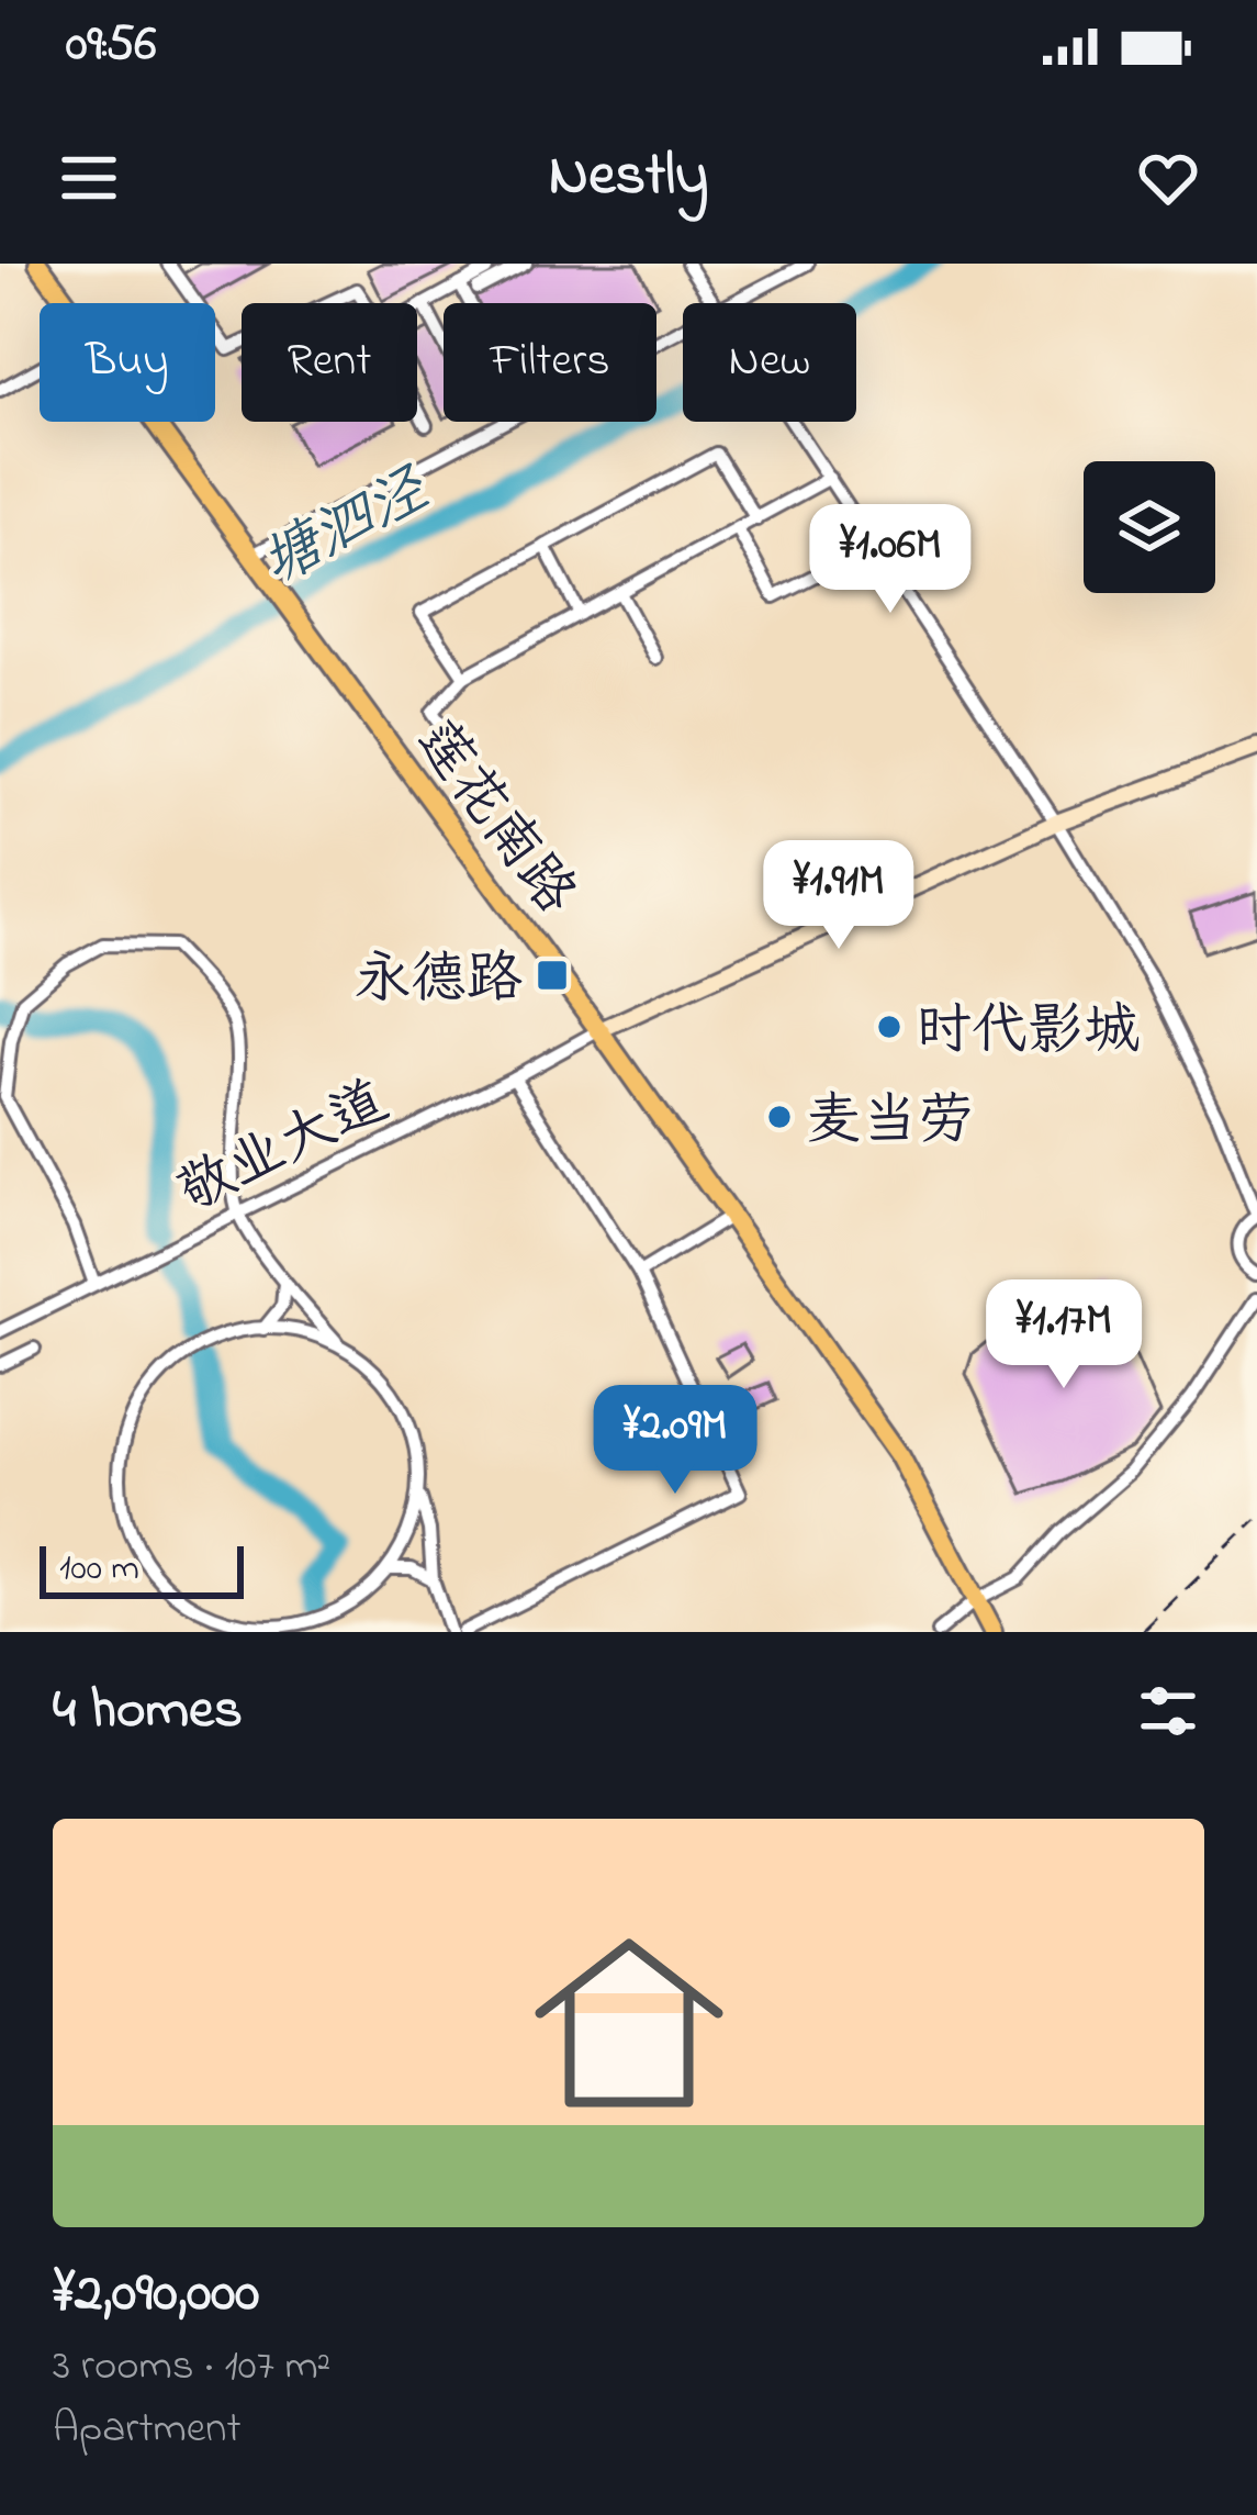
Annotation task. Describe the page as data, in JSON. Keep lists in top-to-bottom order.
{
  "streets": {
    "main road": ["莲花南路"],
    "street": ["敬业大道"]
  },
  "crossings": [
    ["莲花南路", "敬业大道"]
  ],
  "water": ["塘泗泾"],
  "places": {
    "transit": ["永德路"],
    "other": ["时代影城", "麦当劳"]
  },
  "scale_bar": "100 m",
  "page": {
    "status": "09:56",
    "header": "Nestly",
    "chip": [
      "Buy",
      "Rent",
      "Filters",
      "New"
    ],
    "price": [
      "¥1.06M",
      "¥1.91M",
      "¥1.17M",
      "¥2.09M"
    ],
    "scale": "100 m",
    "heading": "4 homes",
    "list": [
      {
        "name": "¥2,090,000",
        "note": "3 rooms · 107 m² · Apartment"
      }
    ]
  }
}
